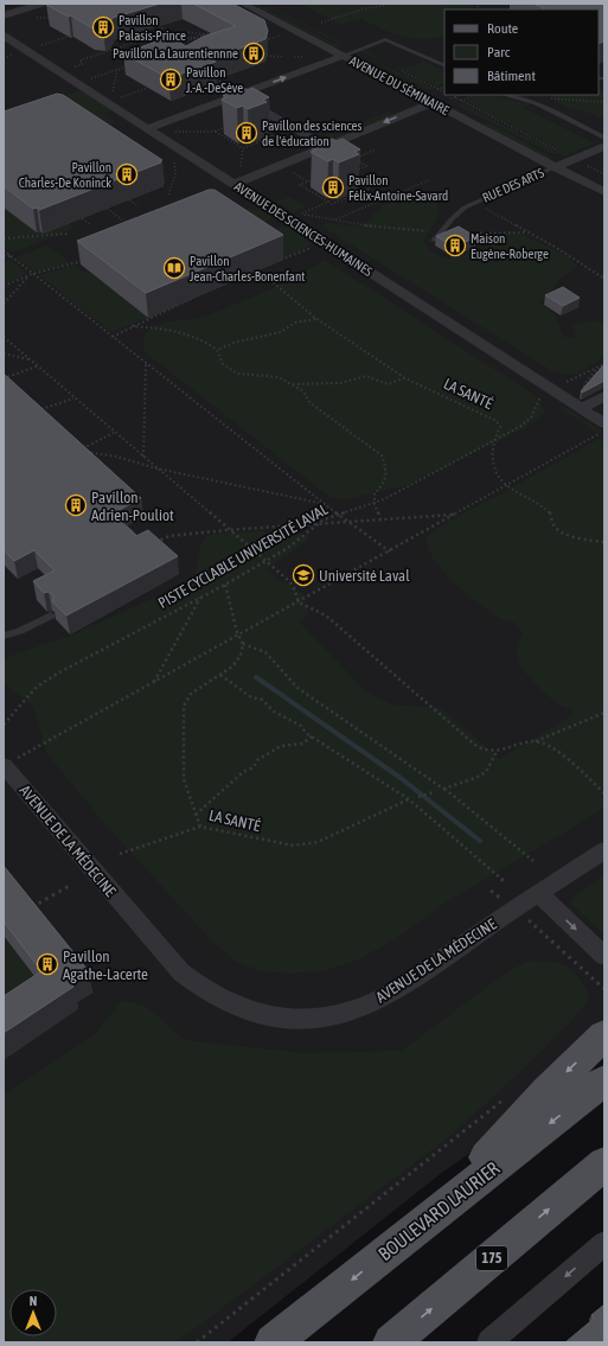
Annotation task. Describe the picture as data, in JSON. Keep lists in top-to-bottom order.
{
  "streets": {
    "main road": ["BOULEVARD LAURIER", "175"],
    "street": [
      "AVENUE DU SÉMINAIRE",
      "RUE DES ARTS",
      "AVENUE DES SCIENCES-HUMAINES",
      "AVENUE DE LA MÉDECINE"
    ],
    "path": ["LA SANTÉ", "PISTE CYCLABLE UNIVERSITÉ LAVAL"]
  },
  "crossings": [
    ["AVENUE DU SÉMINAIRE", "RUE DES ARTS"],
    ["LA SANTÉ", "PISTE CYCLABLE UNIVERSITÉ LAVAL"]
  ],
  "places": {
    "building": [
      "Pavillon Palasis-Prince",
      "Pavillon La Laurentiennne",
      "Pavillon J.-A.-DeSève",
      "Pavillon des sciences de l'éducation",
      "Pavillon Charles-De Koninck",
      "Pavillon Félix-Antoine-Savard",
      "Maison Eugène-Roberge",
      "Pavillon Adrien-Pouliot",
      "Pavillon Agathe-Lacerte"
    ],
    "library": ["Pavillon Jean-Charles-Bonenfant"],
    "school or university": ["Université Laval"]
  },
  "legend": ["Route", "Parc", "Bâtiment"],
  "north": "top"
}
